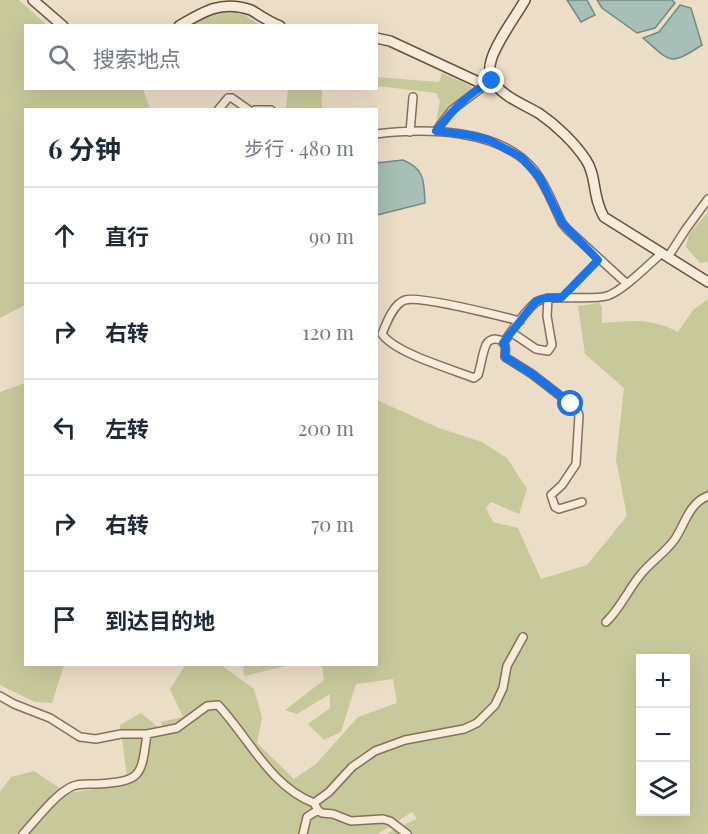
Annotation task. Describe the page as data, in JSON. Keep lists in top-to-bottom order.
{
  "page": {
    "search": "搜索地点",
    "heading": ["6 分钟", "步行 · 480 m"],
    "list": [
      ["直行", "90 m"],
      ["右转", "120 m"],
      ["左转", "200 m"],
      ["右转", "70 m"],
      "到达目的地"
    ],
    "map_buttons": ["+", "−"]
  }
}
